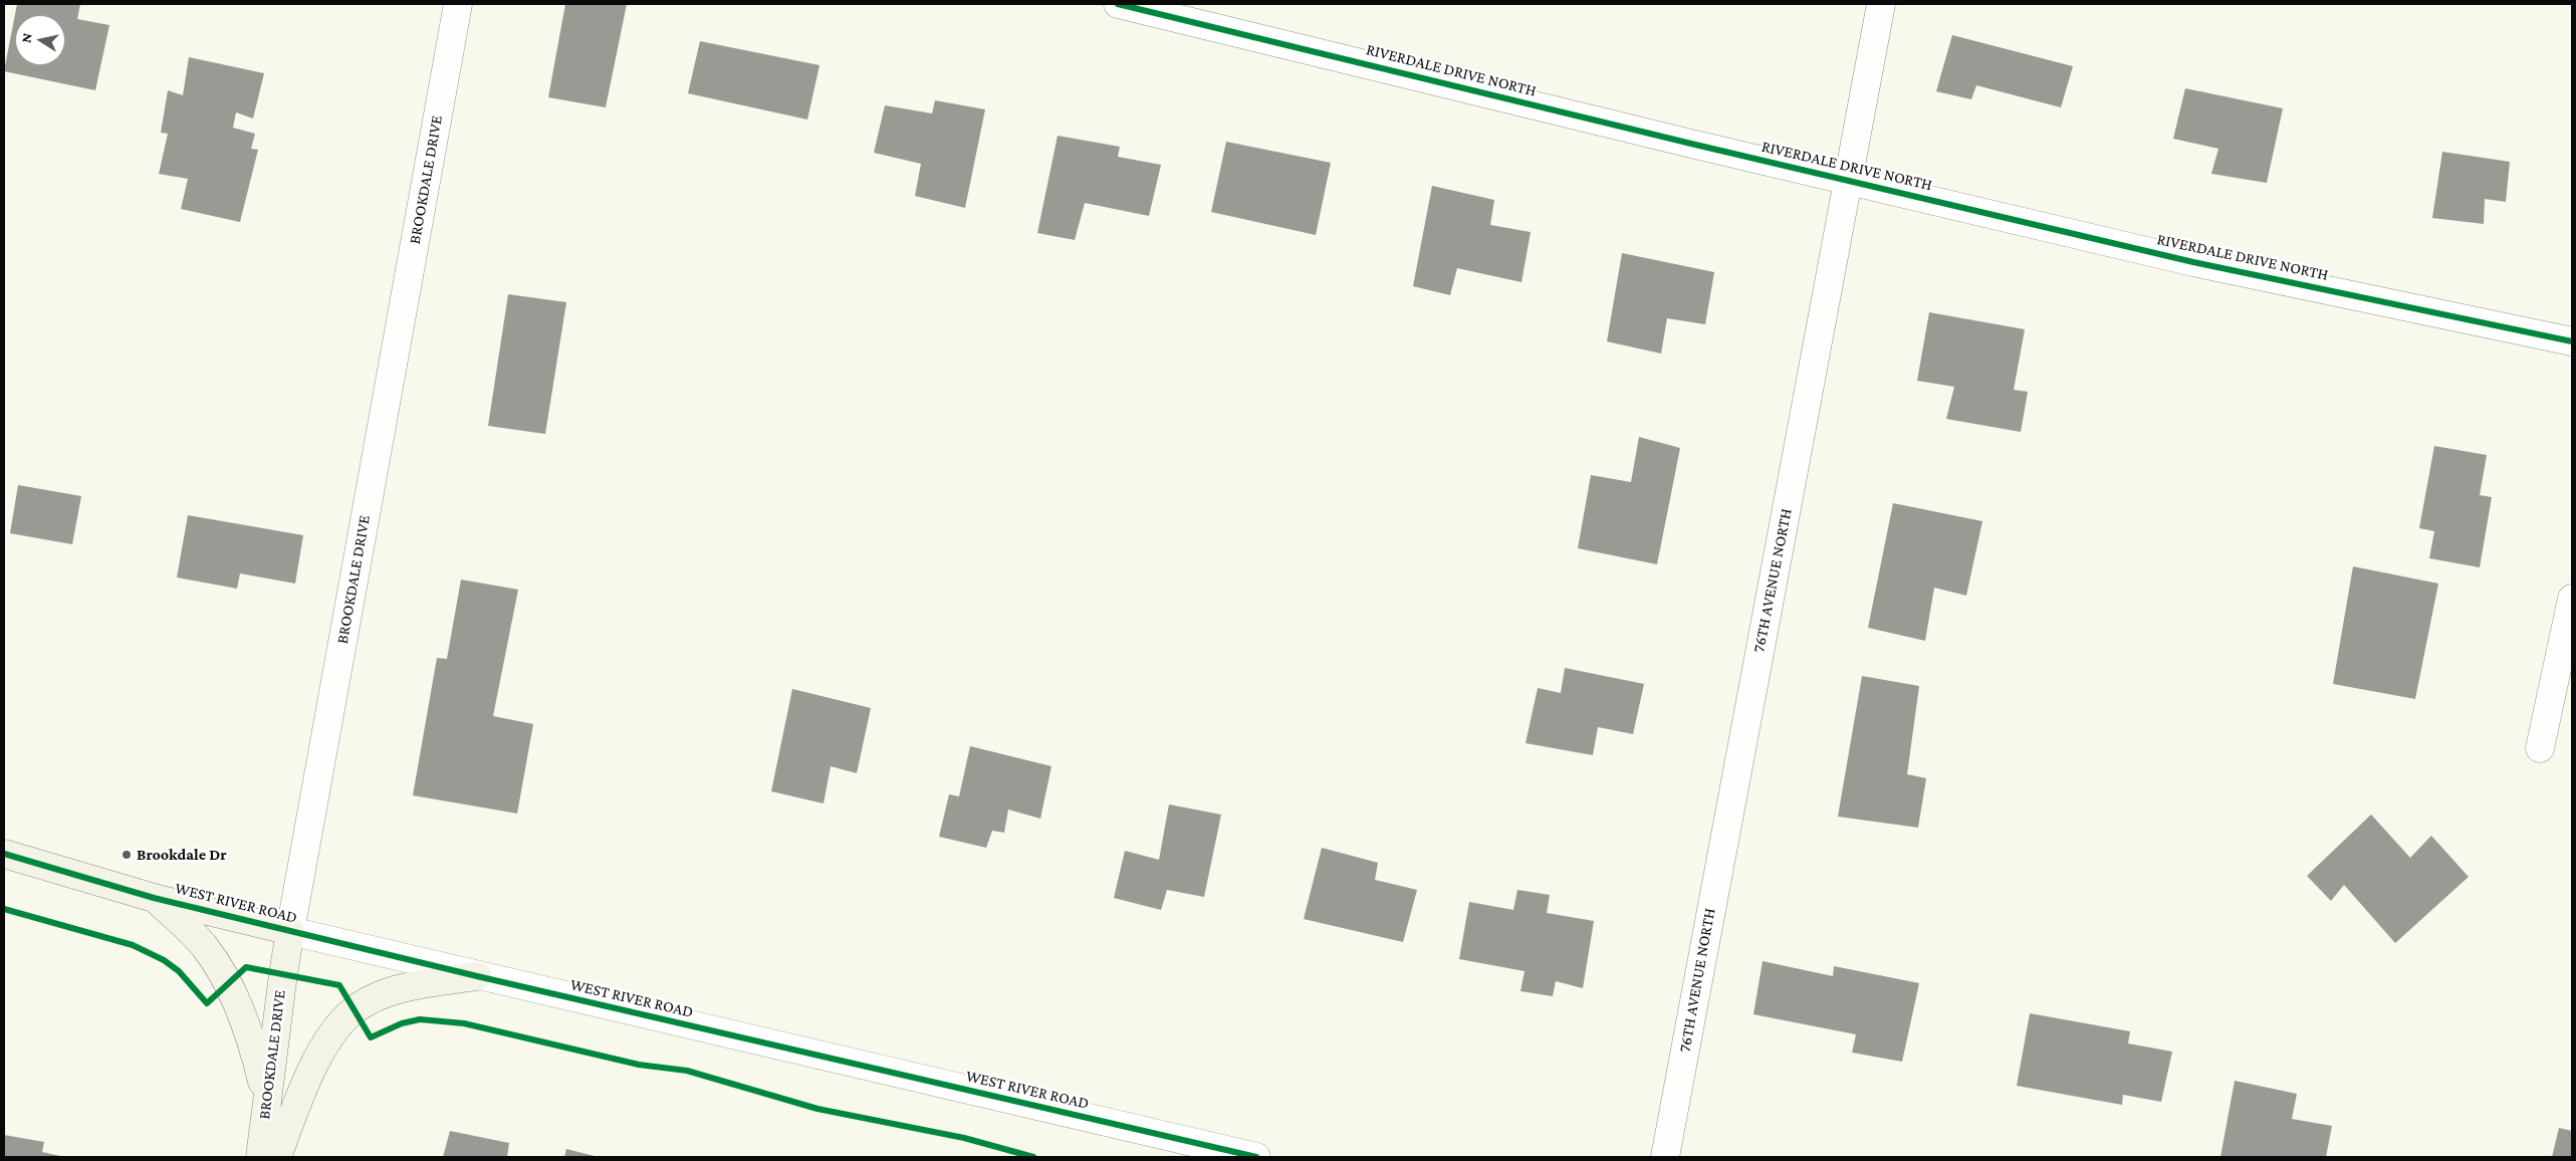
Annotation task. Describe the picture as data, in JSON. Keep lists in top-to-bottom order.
{
  "streets": {
    "street": [
      "RIVERDALE DRIVE NORTH",
      "BROOKDALE DRIVE",
      "76TH AVENUE NORTH",
      "WEST RIVER ROAD"
    ]
  },
  "crossings": [
    ["RIVERDALE DRIVE NORTH", "76TH AVENUE NORTH"],
    ["BROOKDALE DRIVE", "WEST RIVER ROAD"]
  ],
  "places": ["Brookdale Dr"],
  "north": "left"
}
